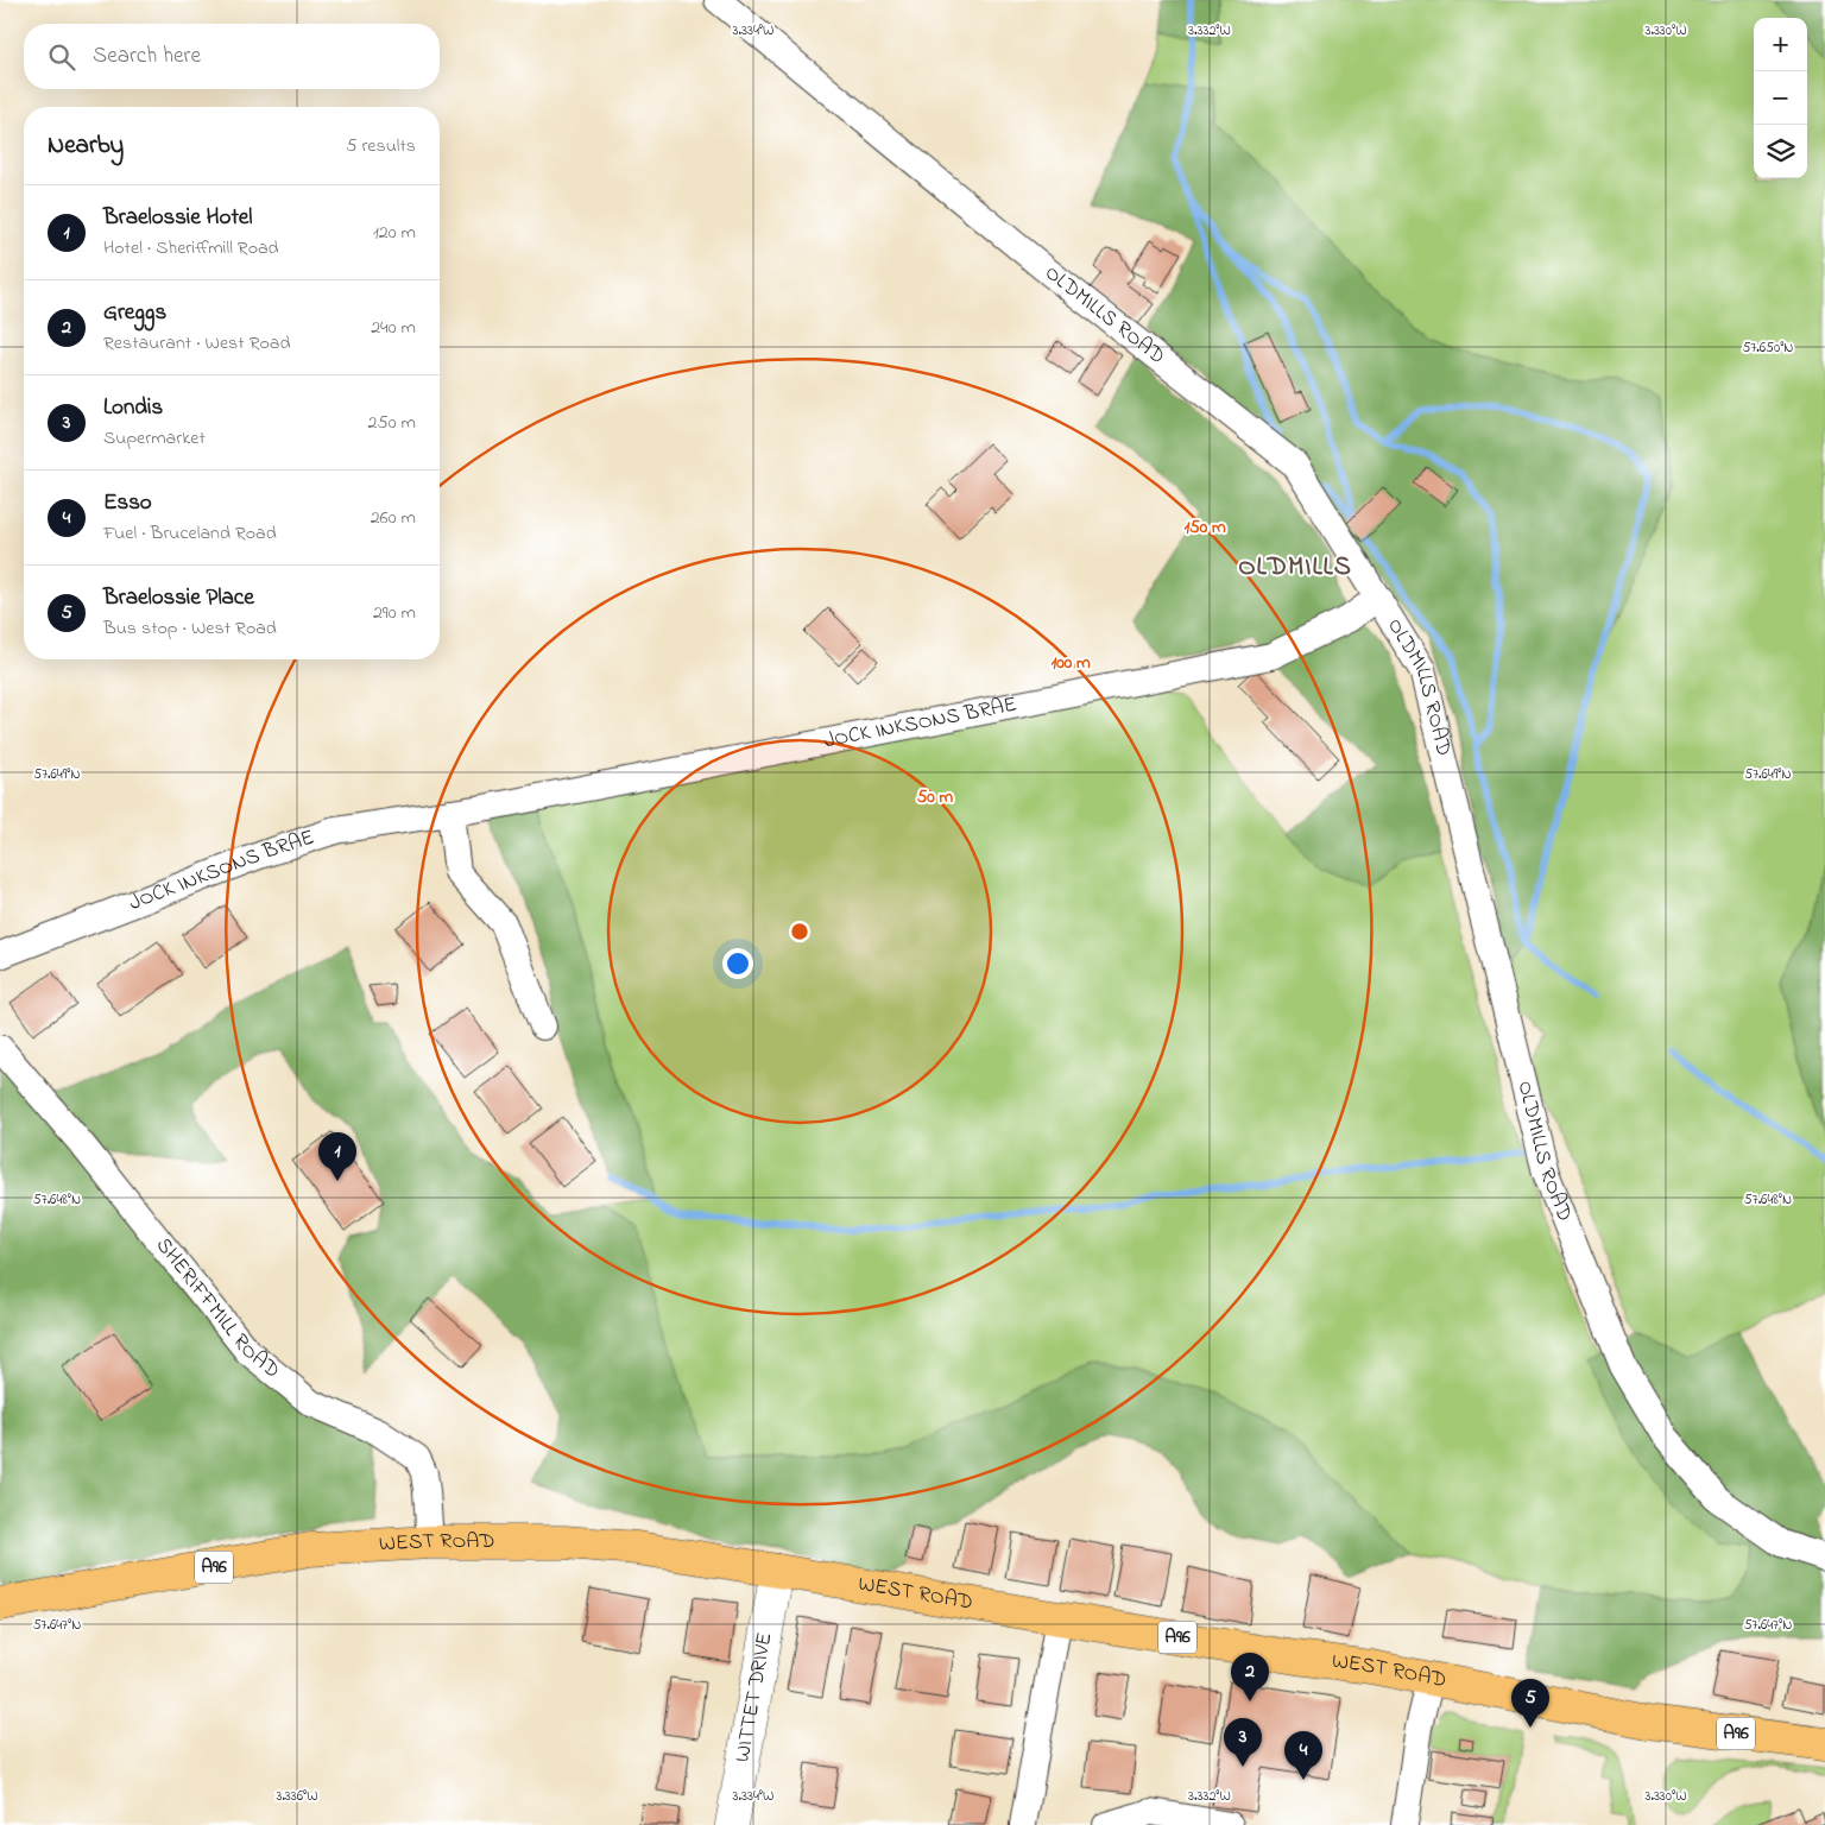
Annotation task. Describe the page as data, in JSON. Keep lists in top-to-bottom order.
{
  "streets": {
    "highway": ["WEST ROAD", "A96"],
    "street": [
      "OLDMILLS ROAD",
      "JOCK INKSONS BRAE",
      "SHERIFFMILL ROAD",
      "WITTET DRIVE"
    ]
  },
  "crossings": [
    ["OLDMILLS ROAD", "JOCK INKSONS BRAE"],
    ["SHERIFFMILL ROAD", "WEST ROAD"],
    ["WEST ROAD", "WITTET DRIVE"]
  ],
  "districts": ["OLDMILLS"],
  "page": {
    "map_buttons": ["+", "−"],
    "search": "Search here",
    "heading": ["Nearby", "5 results"],
    "list": [
      {
        "mark": "1",
        "name": "Braelossie Hotel",
        "note": "Hotel · Sheriffmill Road",
        "value": "120 m"
      },
      {
        "mark": "2",
        "name": "Greggs",
        "note": "Restaurant · West Road",
        "value": "240 m"
      },
      {
        "mark": "3",
        "name": "Londis",
        "note": "Supermarket",
        "value": "250 m"
      },
      {
        "mark": "4",
        "name": "Esso",
        "note": "Fuel · Bruceland Road",
        "value": "260 m"
      },
      {
        "mark": "5",
        "name": "Braelossie Place",
        "note": "Bus stop · West Road",
        "value": "290 m"
      }
    ],
    "pins": [
      "1",
      "2",
      "5",
      "3",
      "4"
    ]
  },
  "coordinates": [
    "3.334°W",
    "3.332°W",
    "3.330°W",
    "57.650°N",
    "57.649°N",
    "57.648°N",
    "57.647°N",
    "3.336°W"
  ],
  "rings": ["150 m", "100 m", "50 m"]
}
